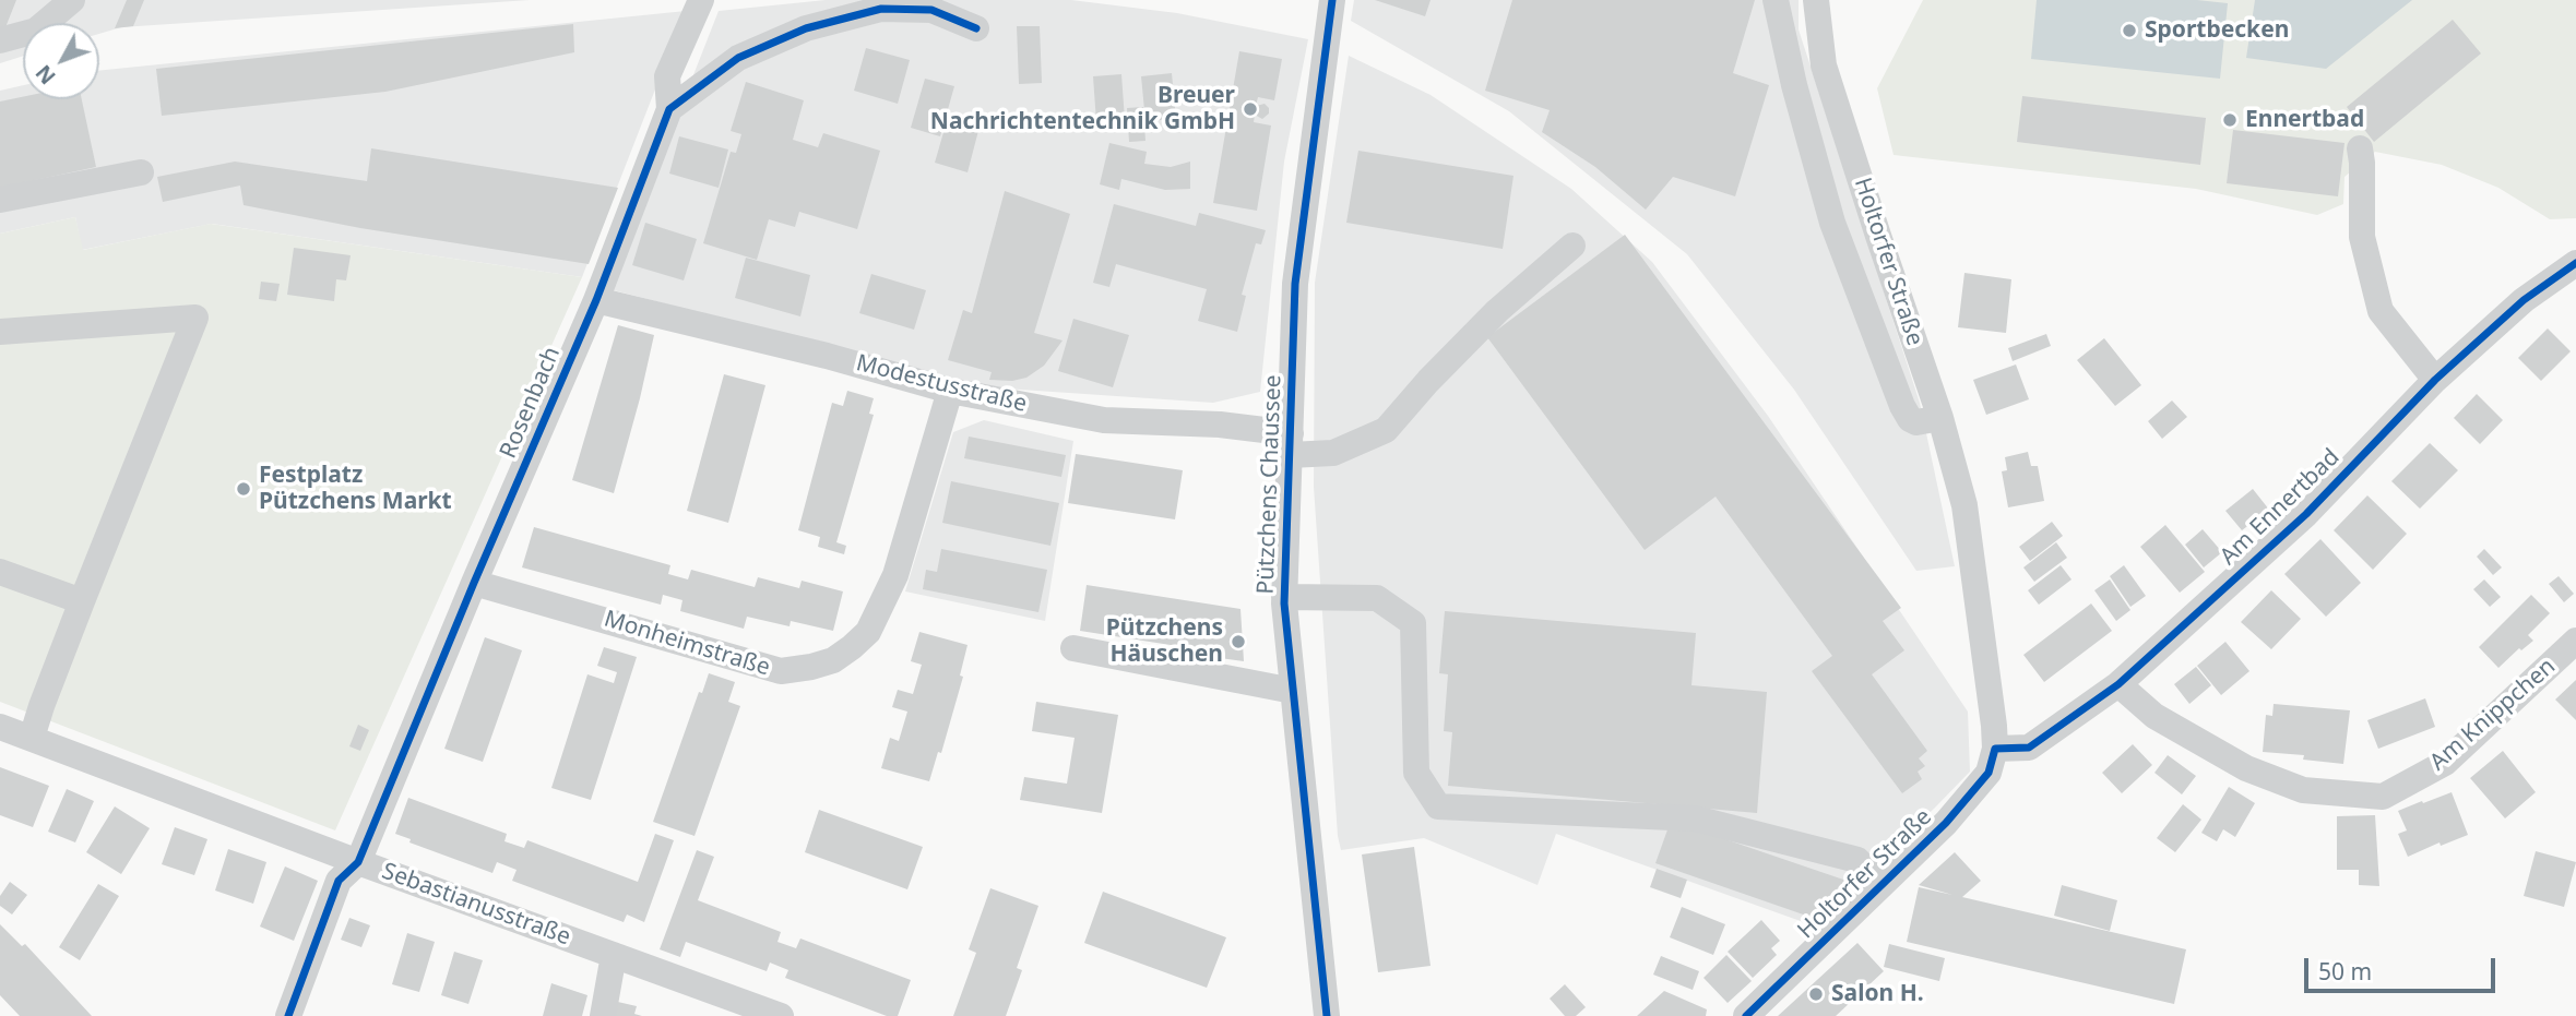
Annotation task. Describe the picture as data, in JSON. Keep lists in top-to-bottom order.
{
  "streets": {
    "street": [
      "Holtorfer Straße",
      "Modestusstraße",
      "Rosenbach",
      "Pützchens Chaussee",
      "Am Ennertbad",
      "Monheimstraße",
      "Am Knippchen",
      "Sebastianusstraße"
    ]
  },
  "crossings": [
    ["Holtorfer Straße", "Am Ennertbad"],
    ["Modestusstraße", "Rosenbach"],
    ["Modestusstraße", "Pützchens Chaussee"],
    ["Modestusstraße", "Monheimstraße"],
    ["Rosenbach", "Monheimstraße"],
    ["Rosenbach", "Sebastianusstraße"],
    ["Am Ennertbad", "Am Knippchen"]
  ],
  "places": [
    "Sportbecken",
    "Breuer Nachrichtentechnik GmbH",
    "Ennertbad",
    "Festplatz Pützchens Markt",
    "Pützchens Häuschen",
    "Salon H."
  ],
  "scale_bar": "50 m",
  "north": "bottom left"
}
